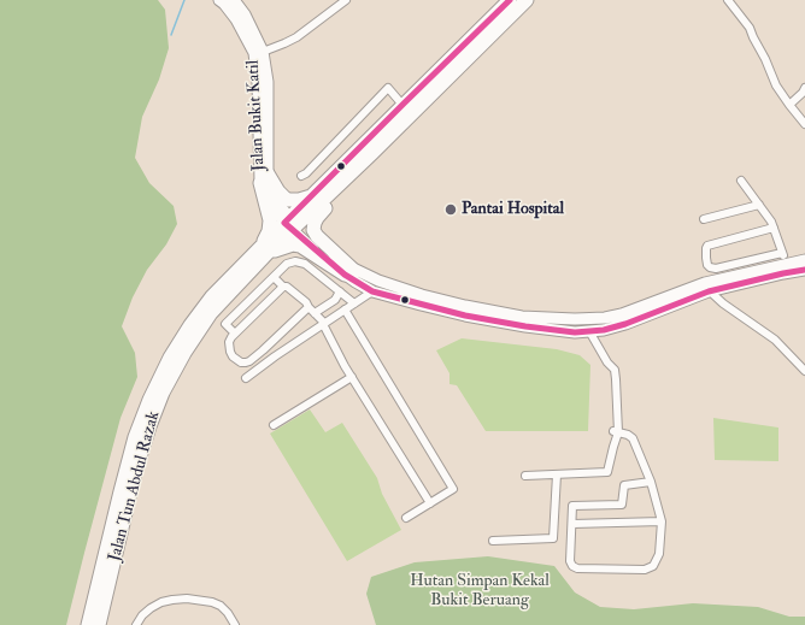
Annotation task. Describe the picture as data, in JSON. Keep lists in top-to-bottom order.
{
  "streets": {
    "highway": ["Jalan Tun Abdul Razak"],
    "main road": ["Jalan Bukit Katil"]
  },
  "crossings": [
    ["Jalan Bukit Katil", "Jalan Tun Abdul Razak"]
  ],
  "parks": ["Hutan Simpan Kekal Bukit Beruang"],
  "places": ["Pantai Hospital"]
}
